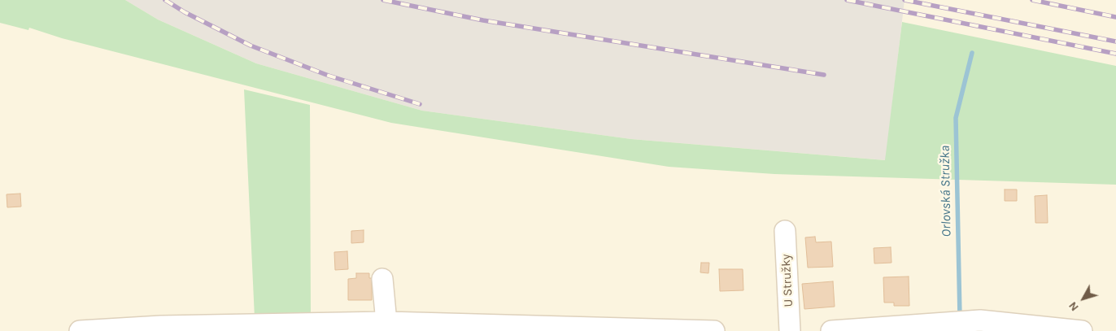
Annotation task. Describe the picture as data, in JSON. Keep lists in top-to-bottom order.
{
  "streets": {
    "street": ["U Stružky"]
  },
  "water": ["Orlovská Stružka"],
  "north": "bottom left"
}
